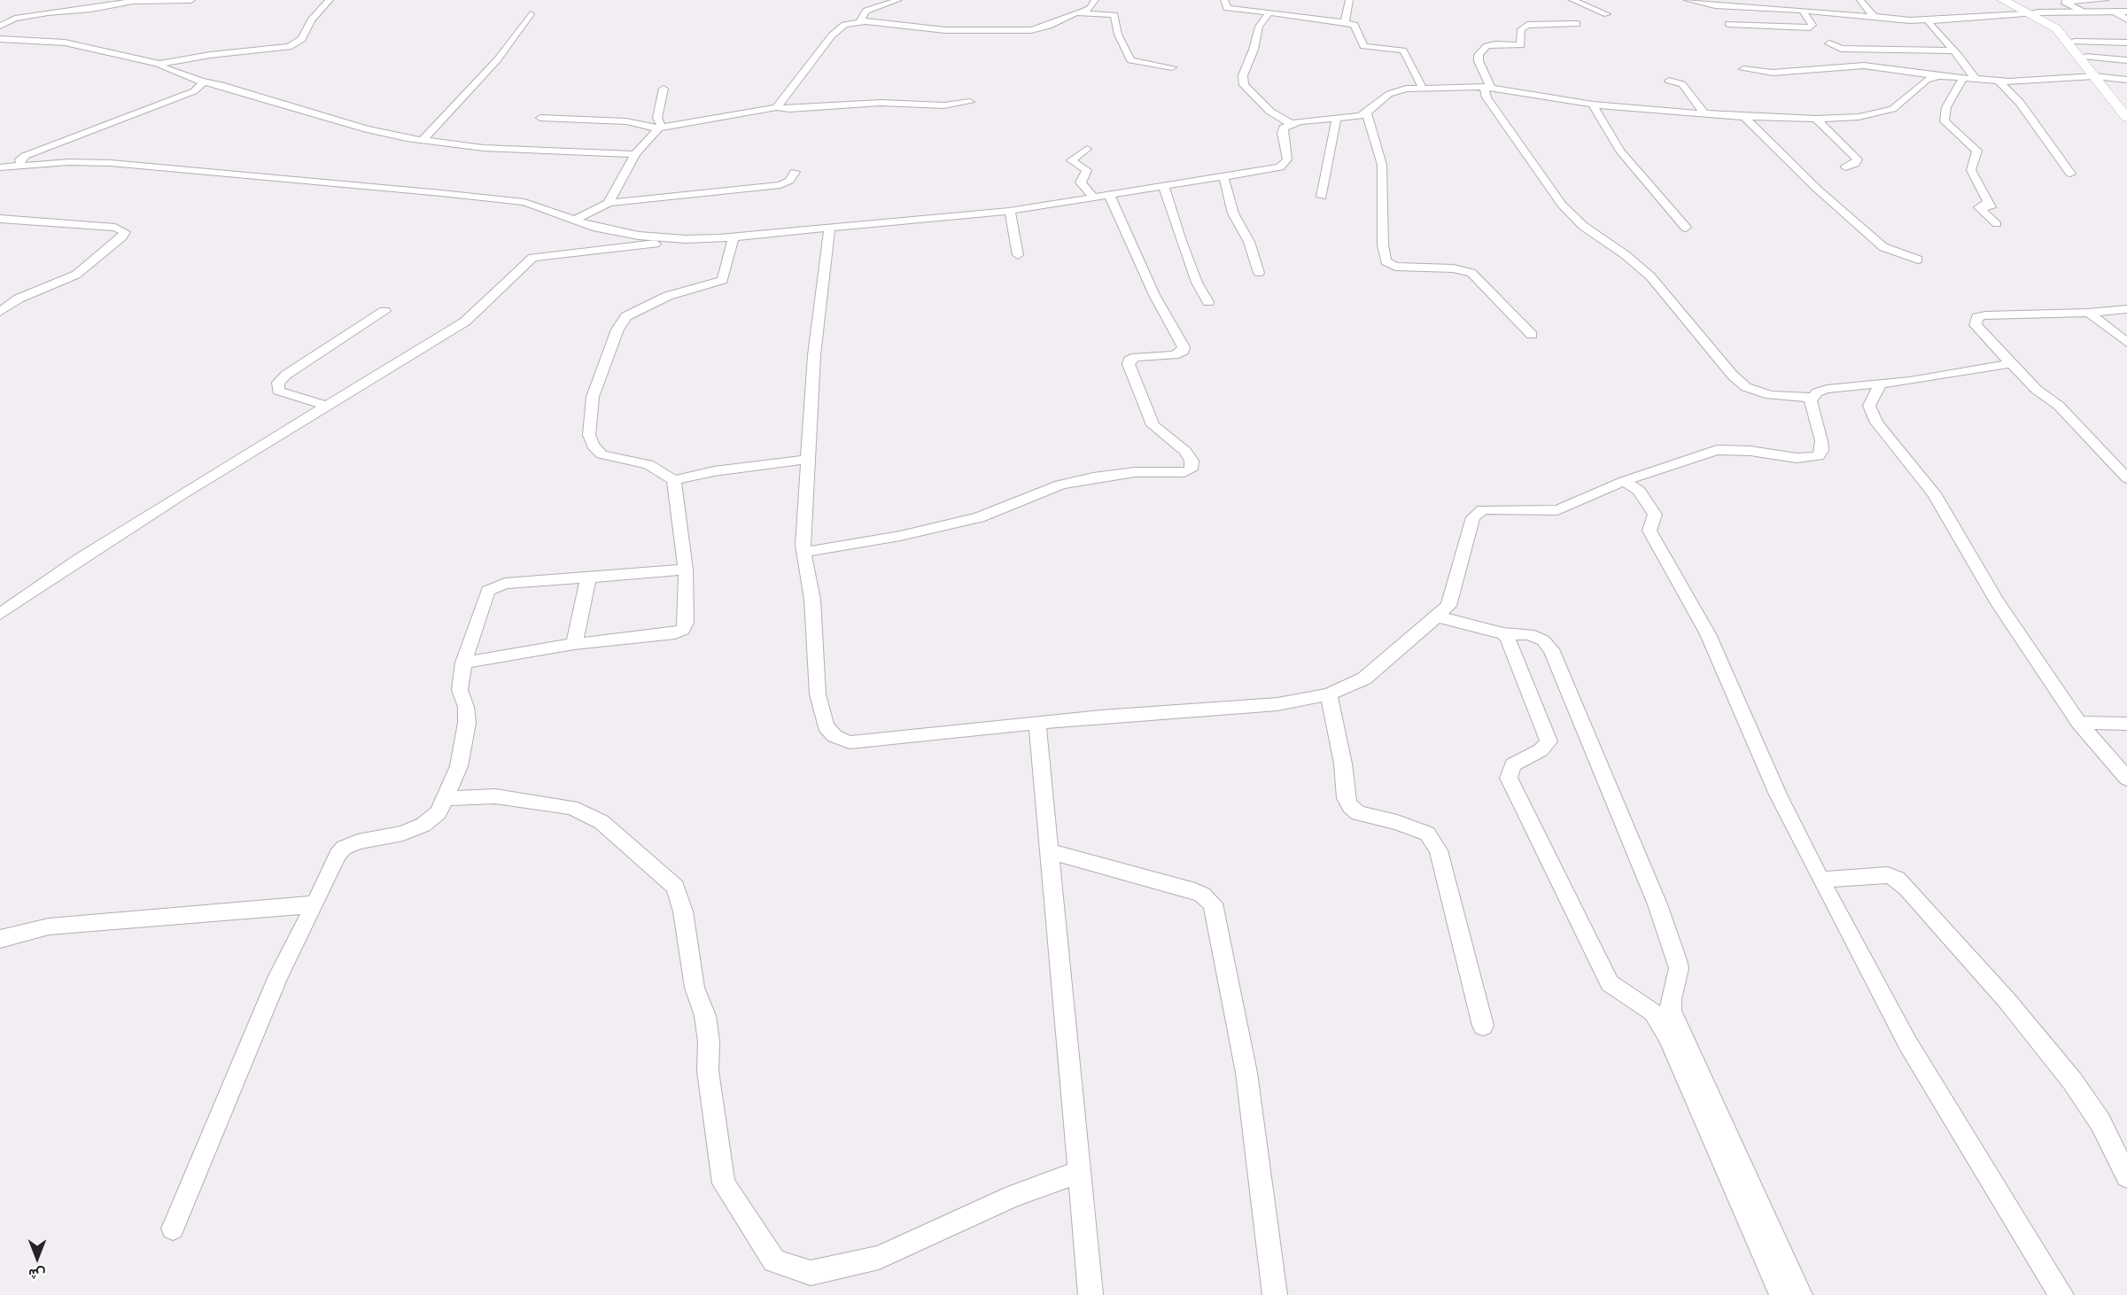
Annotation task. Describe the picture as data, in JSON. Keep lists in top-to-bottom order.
{
  "north": "bottom"
}
